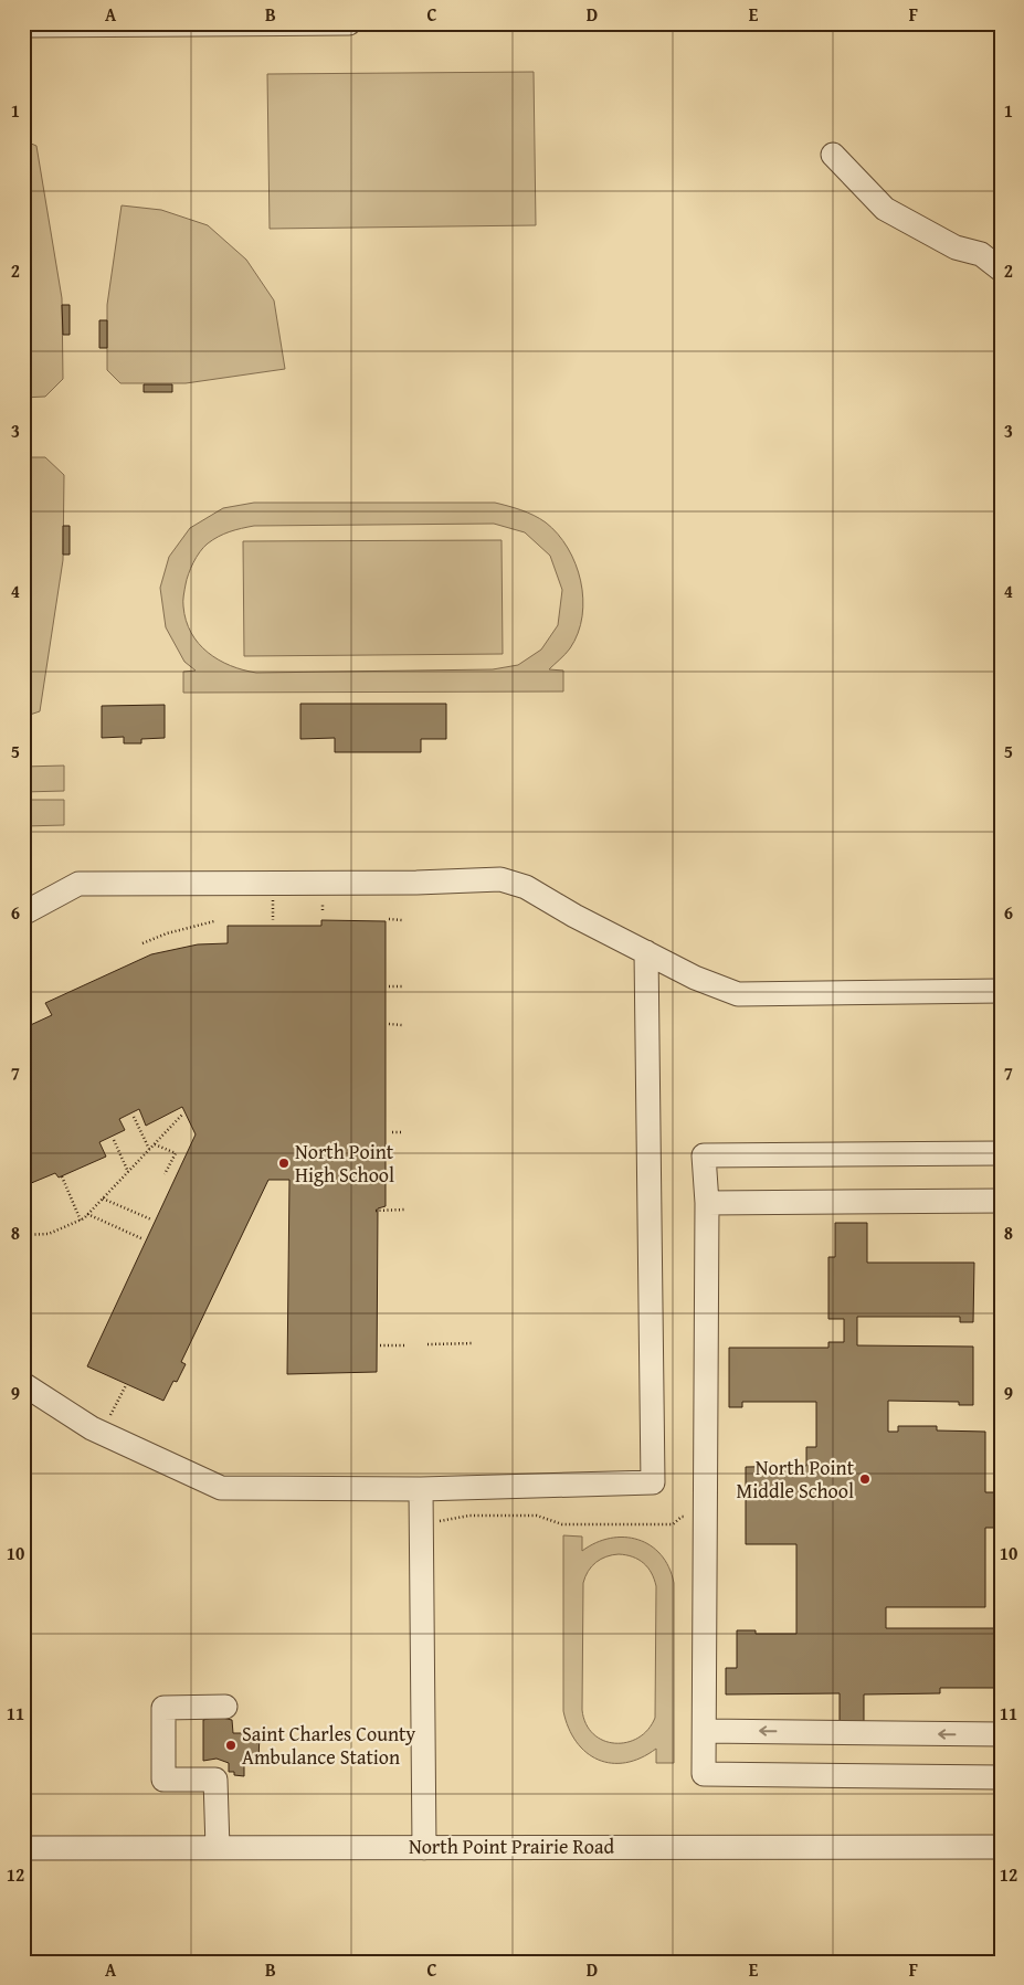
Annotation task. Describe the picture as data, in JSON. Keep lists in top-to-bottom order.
{
  "streets": {
    "street": ["North Point Prairie Road"]
  },
  "places": ["North Point High School", "North Point Middle School", "Saint Charles County Ambulance Station"],
  "grid": {
    "columns": [
      "A",
      "B",
      "C",
      "D",
      "E",
      "F"
    ],
    "rows": [
      "1",
      "2",
      "3",
      "4",
      "5",
      "6",
      "7",
      "8",
      "9",
      "10",
      "11",
      "12"
    ]
  }
}
